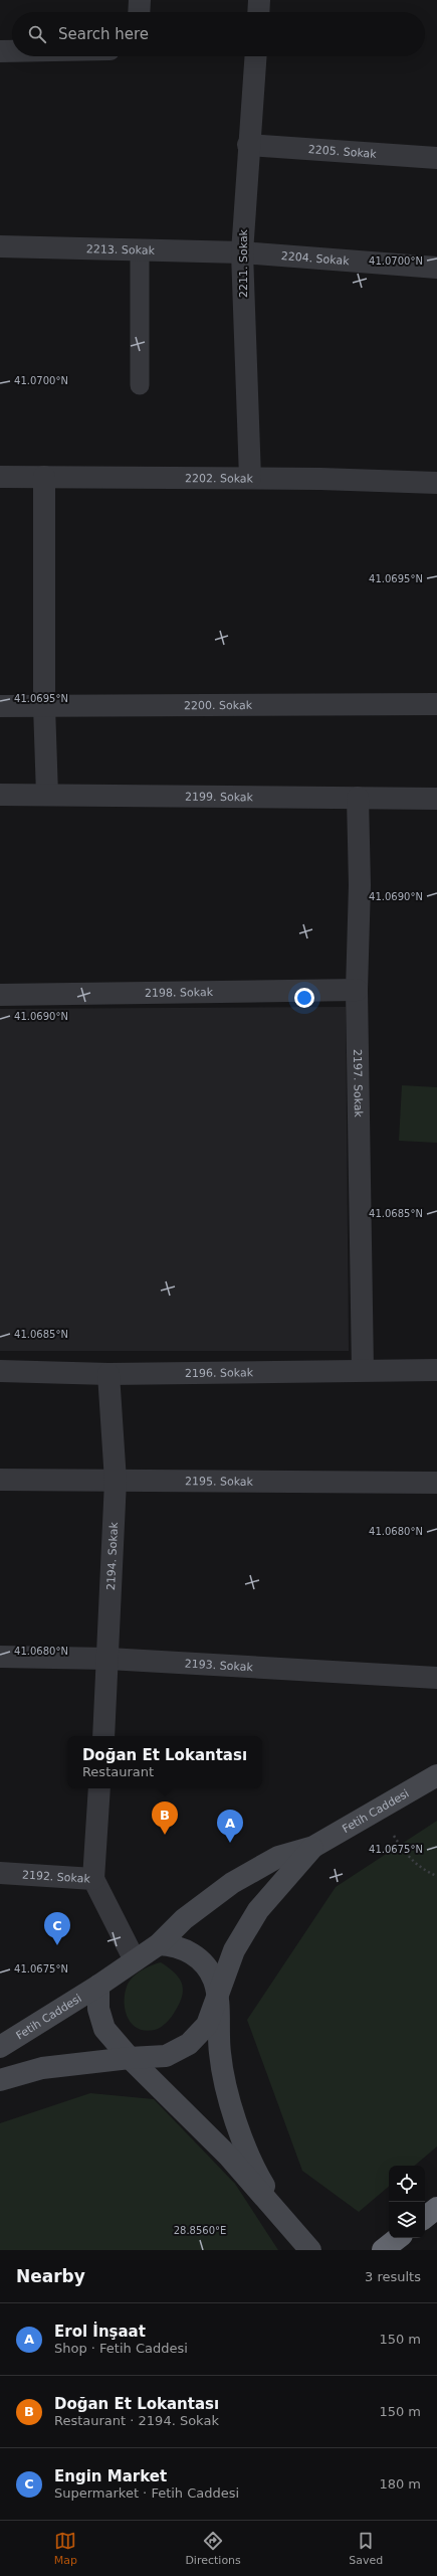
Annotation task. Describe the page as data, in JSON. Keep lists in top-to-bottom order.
{
  "streets": {
    "main road": ["Fetih Caddesi"],
    "street": [
      "2205. Sokak",
      "2213. Sokak",
      "2204. Sokak",
      "2211. Sokak",
      "2202. Sokak",
      "2200. Sokak",
      "2199. Sokak",
      "2198. Sokak",
      "2197. Sokak",
      "2196. Sokak",
      "2195. Sokak",
      "2194. Sokak",
      "2193. Sokak",
      "2192. Sokak"
    ]
  },
  "crossings": [
    ["2205. Sokak", "2211. Sokak"],
    ["2213. Sokak", "2204. Sokak"],
    ["2213. Sokak", "2211. Sokak"],
    ["2204. Sokak", "2211. Sokak"],
    ["2211. Sokak", "2202. Sokak"],
    ["2199. Sokak", "2197. Sokak"],
    ["2198. Sokak", "2197. Sokak"],
    ["2197. Sokak", "2196. Sokak"],
    ["2196. Sokak", "2194. Sokak"],
    ["2195. Sokak", "2194. Sokak"],
    ["2194. Sokak", "2193. Sokak"],
    ["Fetih Caddesi", "2192. Sokak"]
  ],
  "page": {
    "search": "Search here",
    "popup": ["Doğan Et Lokantası", "Restaurant"],
    "pins": ["B", "A", "C"],
    "heading": ["Nearby", "3 results"],
    "list": [
      {
        "mark": "A",
        "name": "Erol İnşaat",
        "note": "Shop · Fetih Caddesi",
        "value": "150 m"
      },
      {
        "mark": "B",
        "name": "Doğan Et Lokantası",
        "note": "Restaurant · 2194. Sokak",
        "value": "150 m"
      },
      {
        "mark": "C",
        "name": "Engin Market",
        "note": "Supermarket · Fetih Caddesi",
        "value": "180 m"
      }
    ],
    "nav": ["Map", "Directions", "Saved"]
  },
  "coordinates": [
    "41.0700°N",
    "41.0695°N",
    "41.0690°N",
    "41.0685°N",
    "41.0680°N",
    "41.0675°N",
    "28.8560°E"
  ]
}
